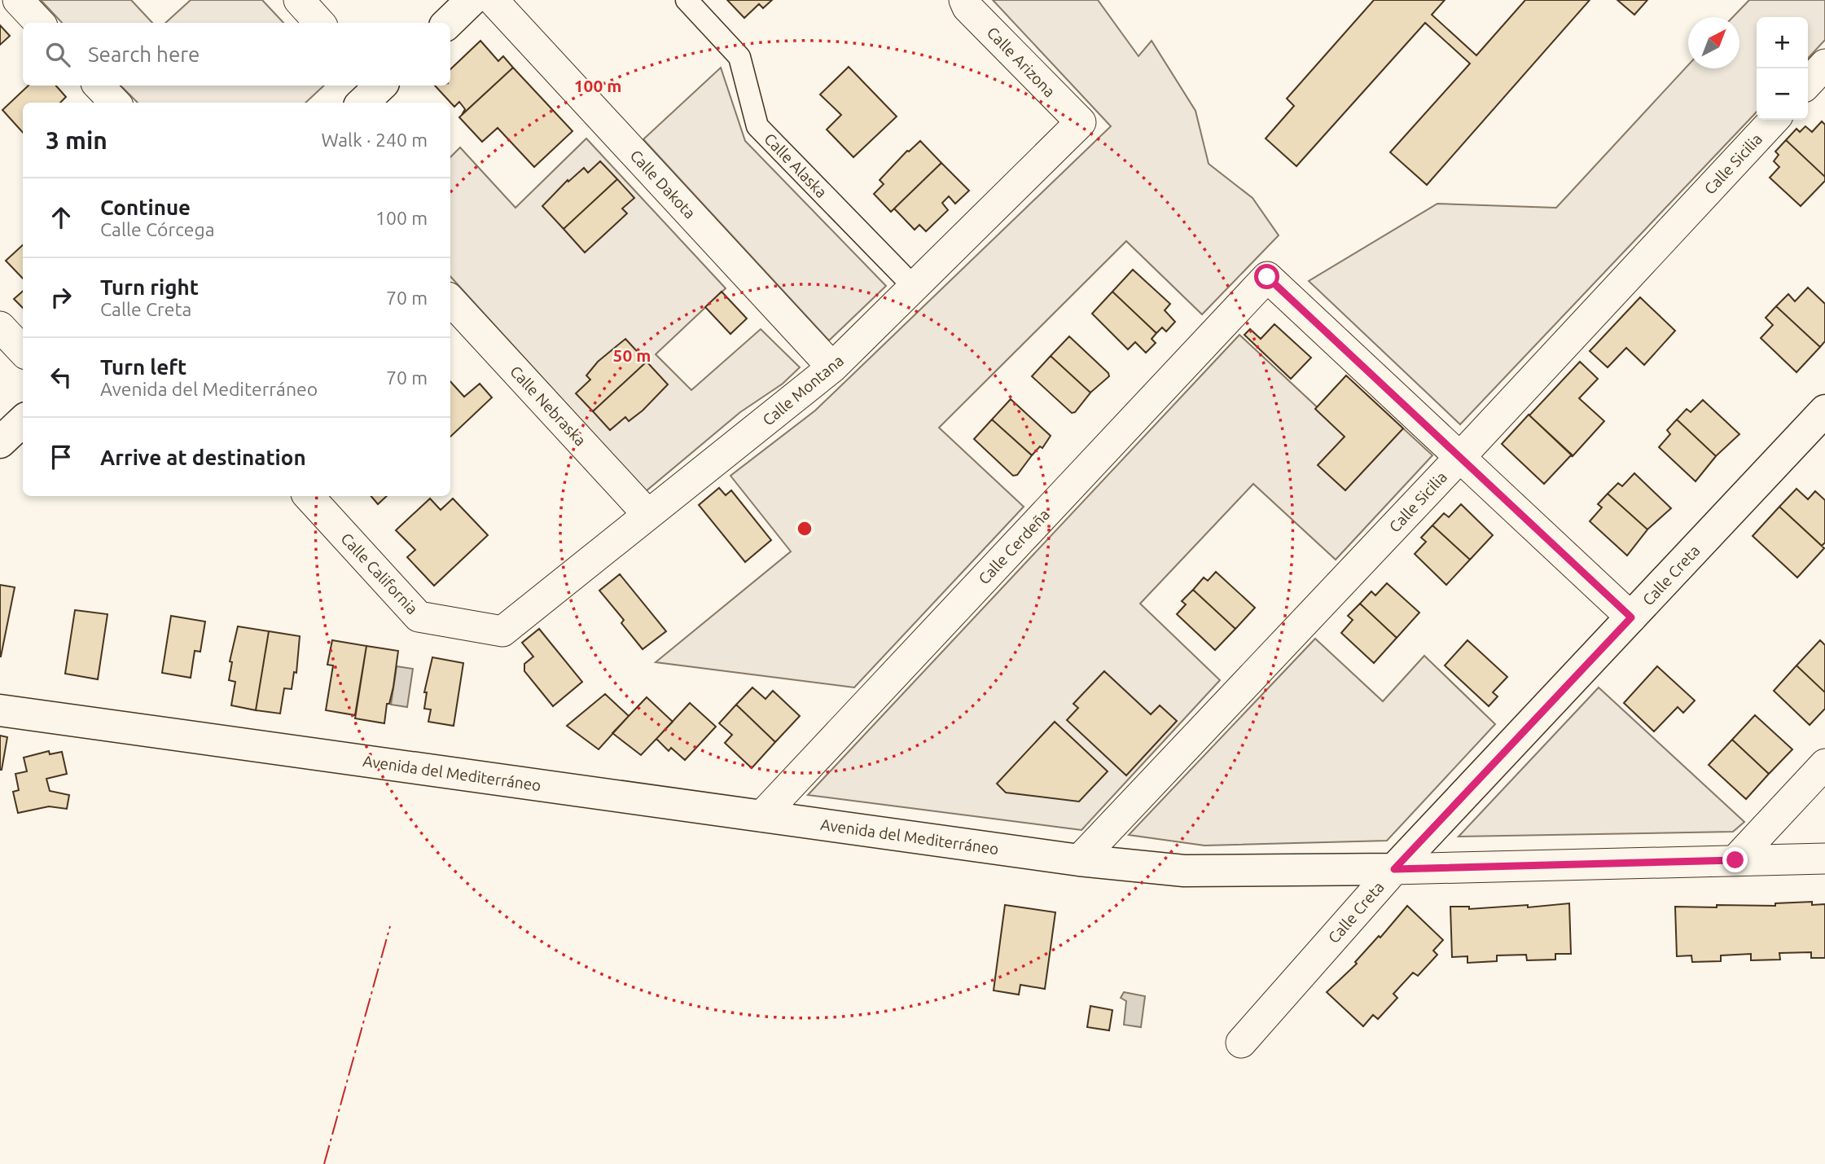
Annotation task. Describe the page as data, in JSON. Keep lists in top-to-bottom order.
{
  "streets": {
    "street": [
      "Calle Arizona",
      "Calle Sicilia",
      "Calle Alaska",
      "Calle Dakota",
      "Calle Montana",
      "Calle Nebraska",
      "Calle Cerdeña",
      "Calle California",
      "Calle Creta",
      "Avenida del Mediterráneo"
    ]
  },
  "crossings": [
    ["Calle Arizona", "Calle Montana"],
    ["Calle Sicilia", "Calle Cerdeña"],
    ["Calle Sicilia", "Avenida del Mediterráneo"],
    ["Calle Alaska", "Calle Montana"],
    ["Calle Dakota", "Calle Montana"],
    ["Calle Montana", "Calle Nebraska"],
    ["Calle Montana", "Calle California"],
    ["Calle Cerdeña", "Avenida del Mediterráneo"],
    ["Calle Creta", "Avenida del Mediterráneo"]
  ],
  "north": "top right",
  "page": {
    "map_buttons": ["+", "−"],
    "search": "Search here",
    "heading": ["3 min", "Walk · 240 m"],
    "list": [
      ["Continue", "Calle Córcega", "100 m"],
      ["Turn right", "Calle Creta", "70 m"],
      ["Turn left", "Avenida del Mediterráneo", "70 m"],
      "Arrive at destination"
    ]
  },
  "rings": ["100 m", "50 m"]
}
